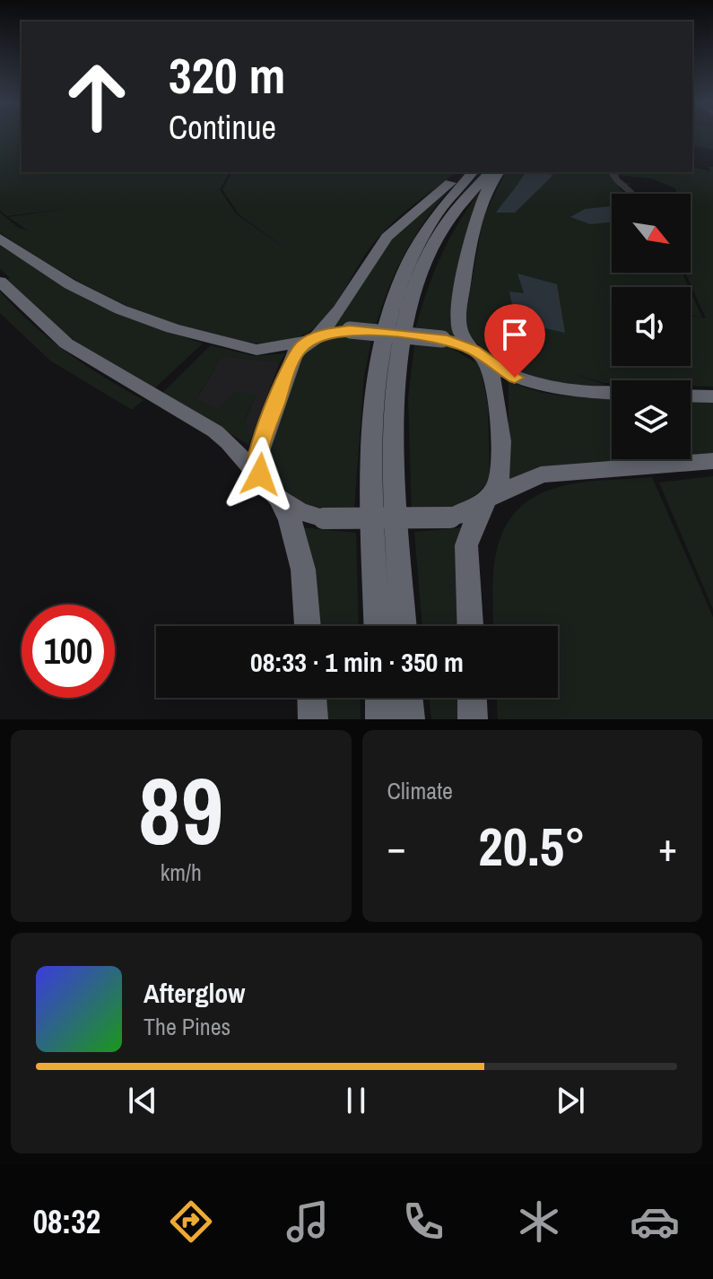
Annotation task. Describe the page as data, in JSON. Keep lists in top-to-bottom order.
{
  "north": "bottom right",
  "page": {
    "turn": ["320 m", "Continue"],
    "limit": "100",
    "trip": "08:33 · 1 min · 350 m",
    "tile": [
      ["89", "km/h"],
      "Climate"
    ],
    "heat": ["−", "20.5°", "+"],
    "song": ["Afterglow", "The Pines"],
    "tabs": "08:32"
  }
}
